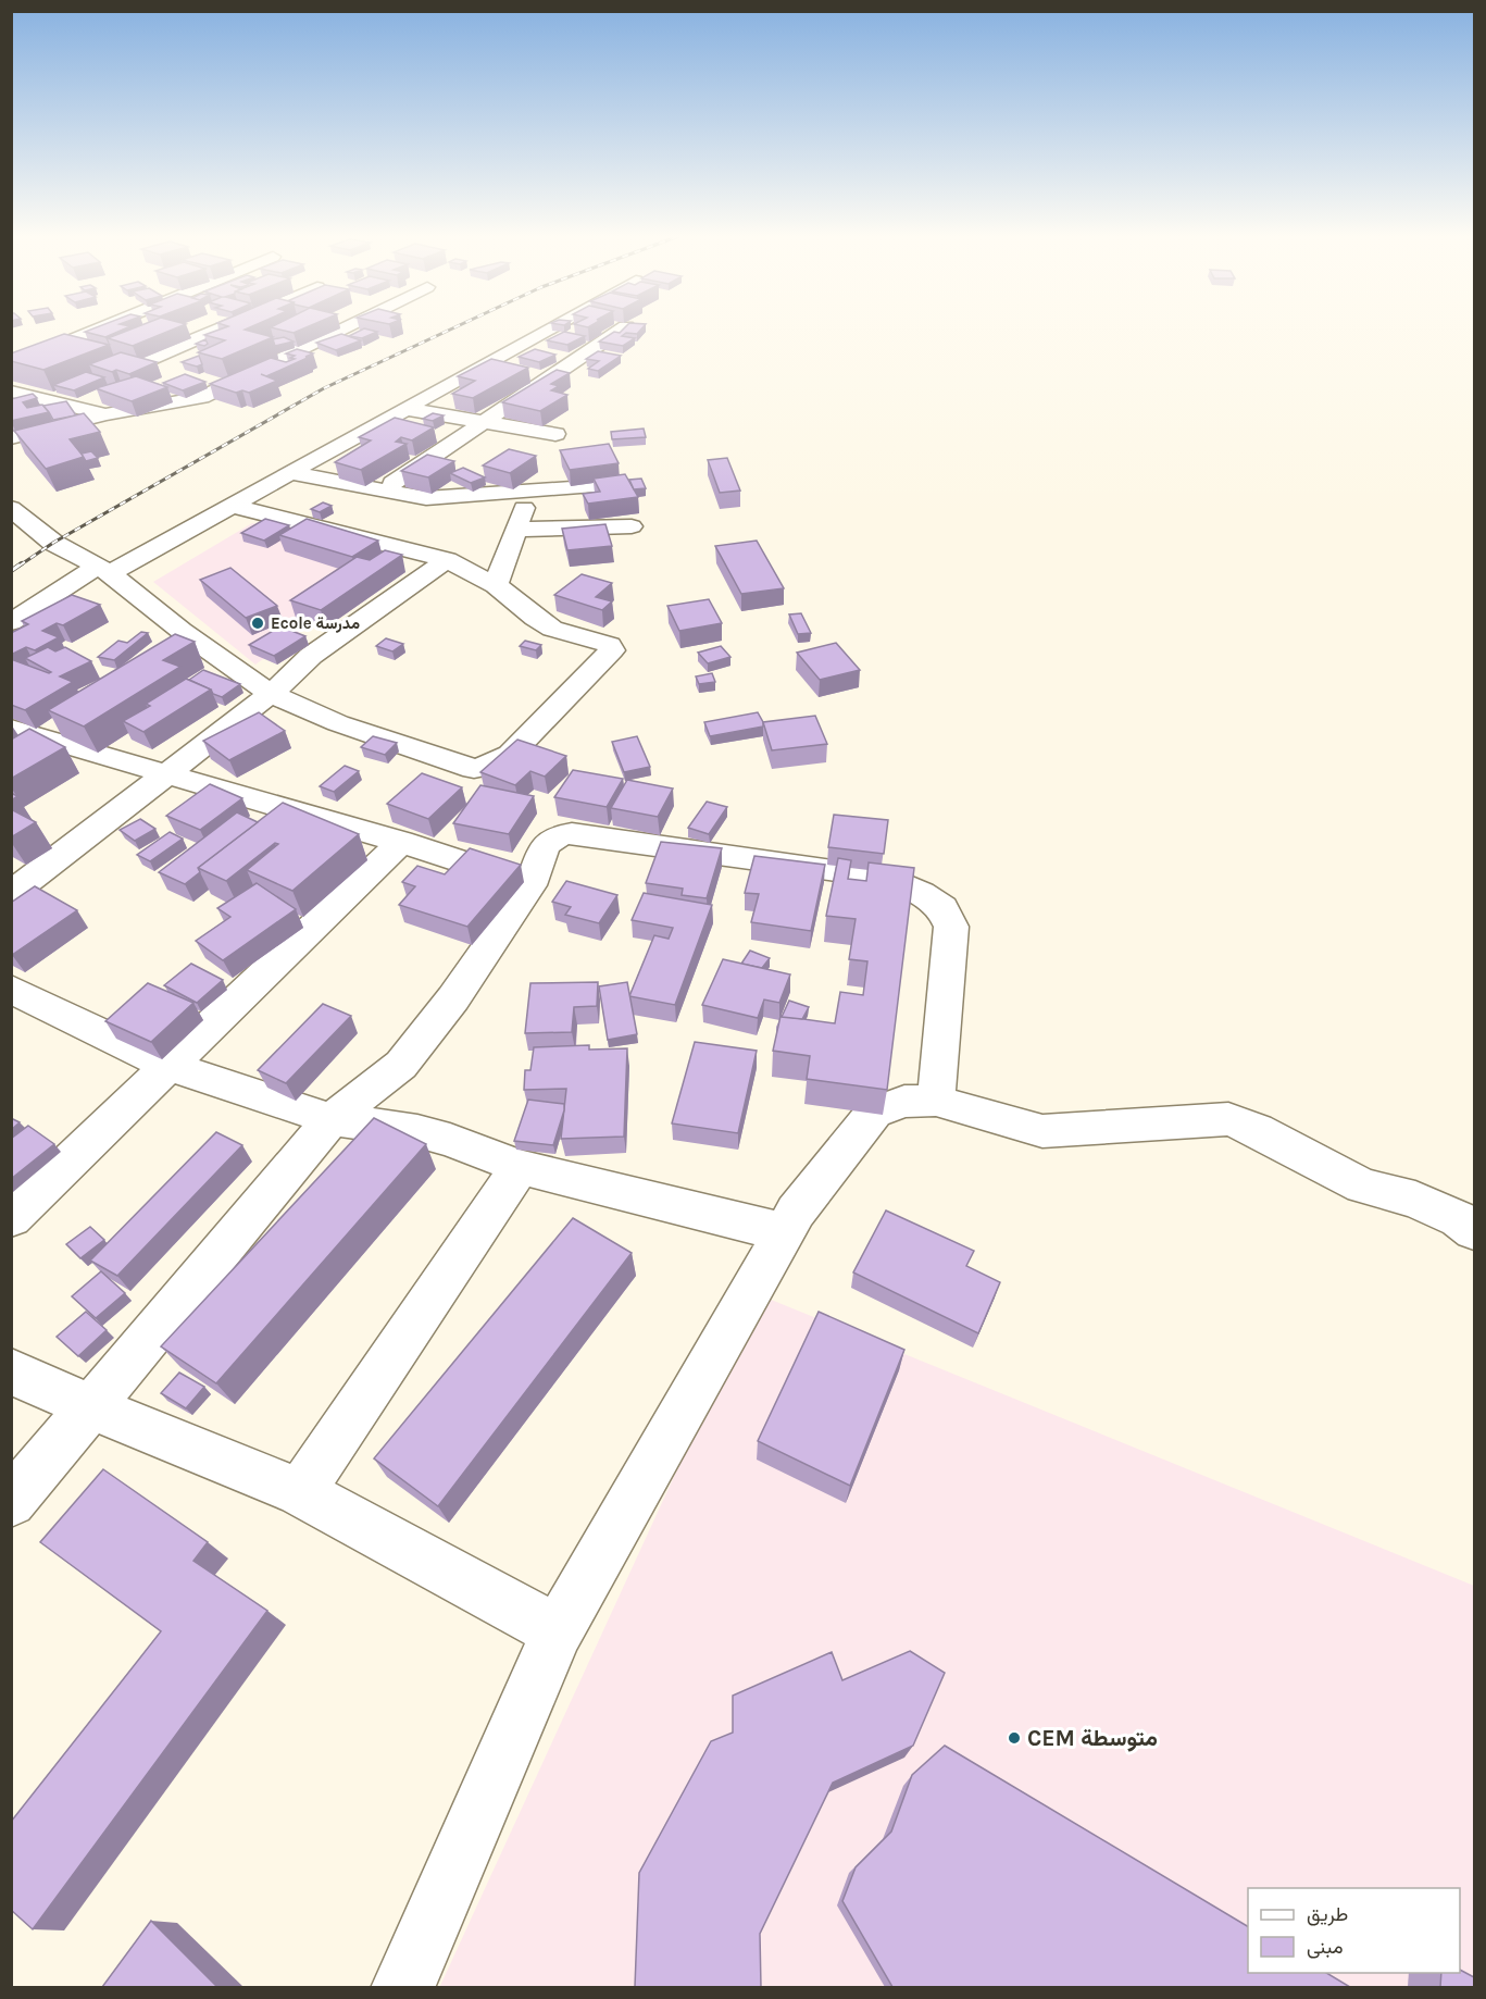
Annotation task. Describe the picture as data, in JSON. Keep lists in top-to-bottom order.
{
  "places": ["Ecole مدرسة", "CEM متوسطة"],
  "legend": ["طريق", "مبنى"]
}
